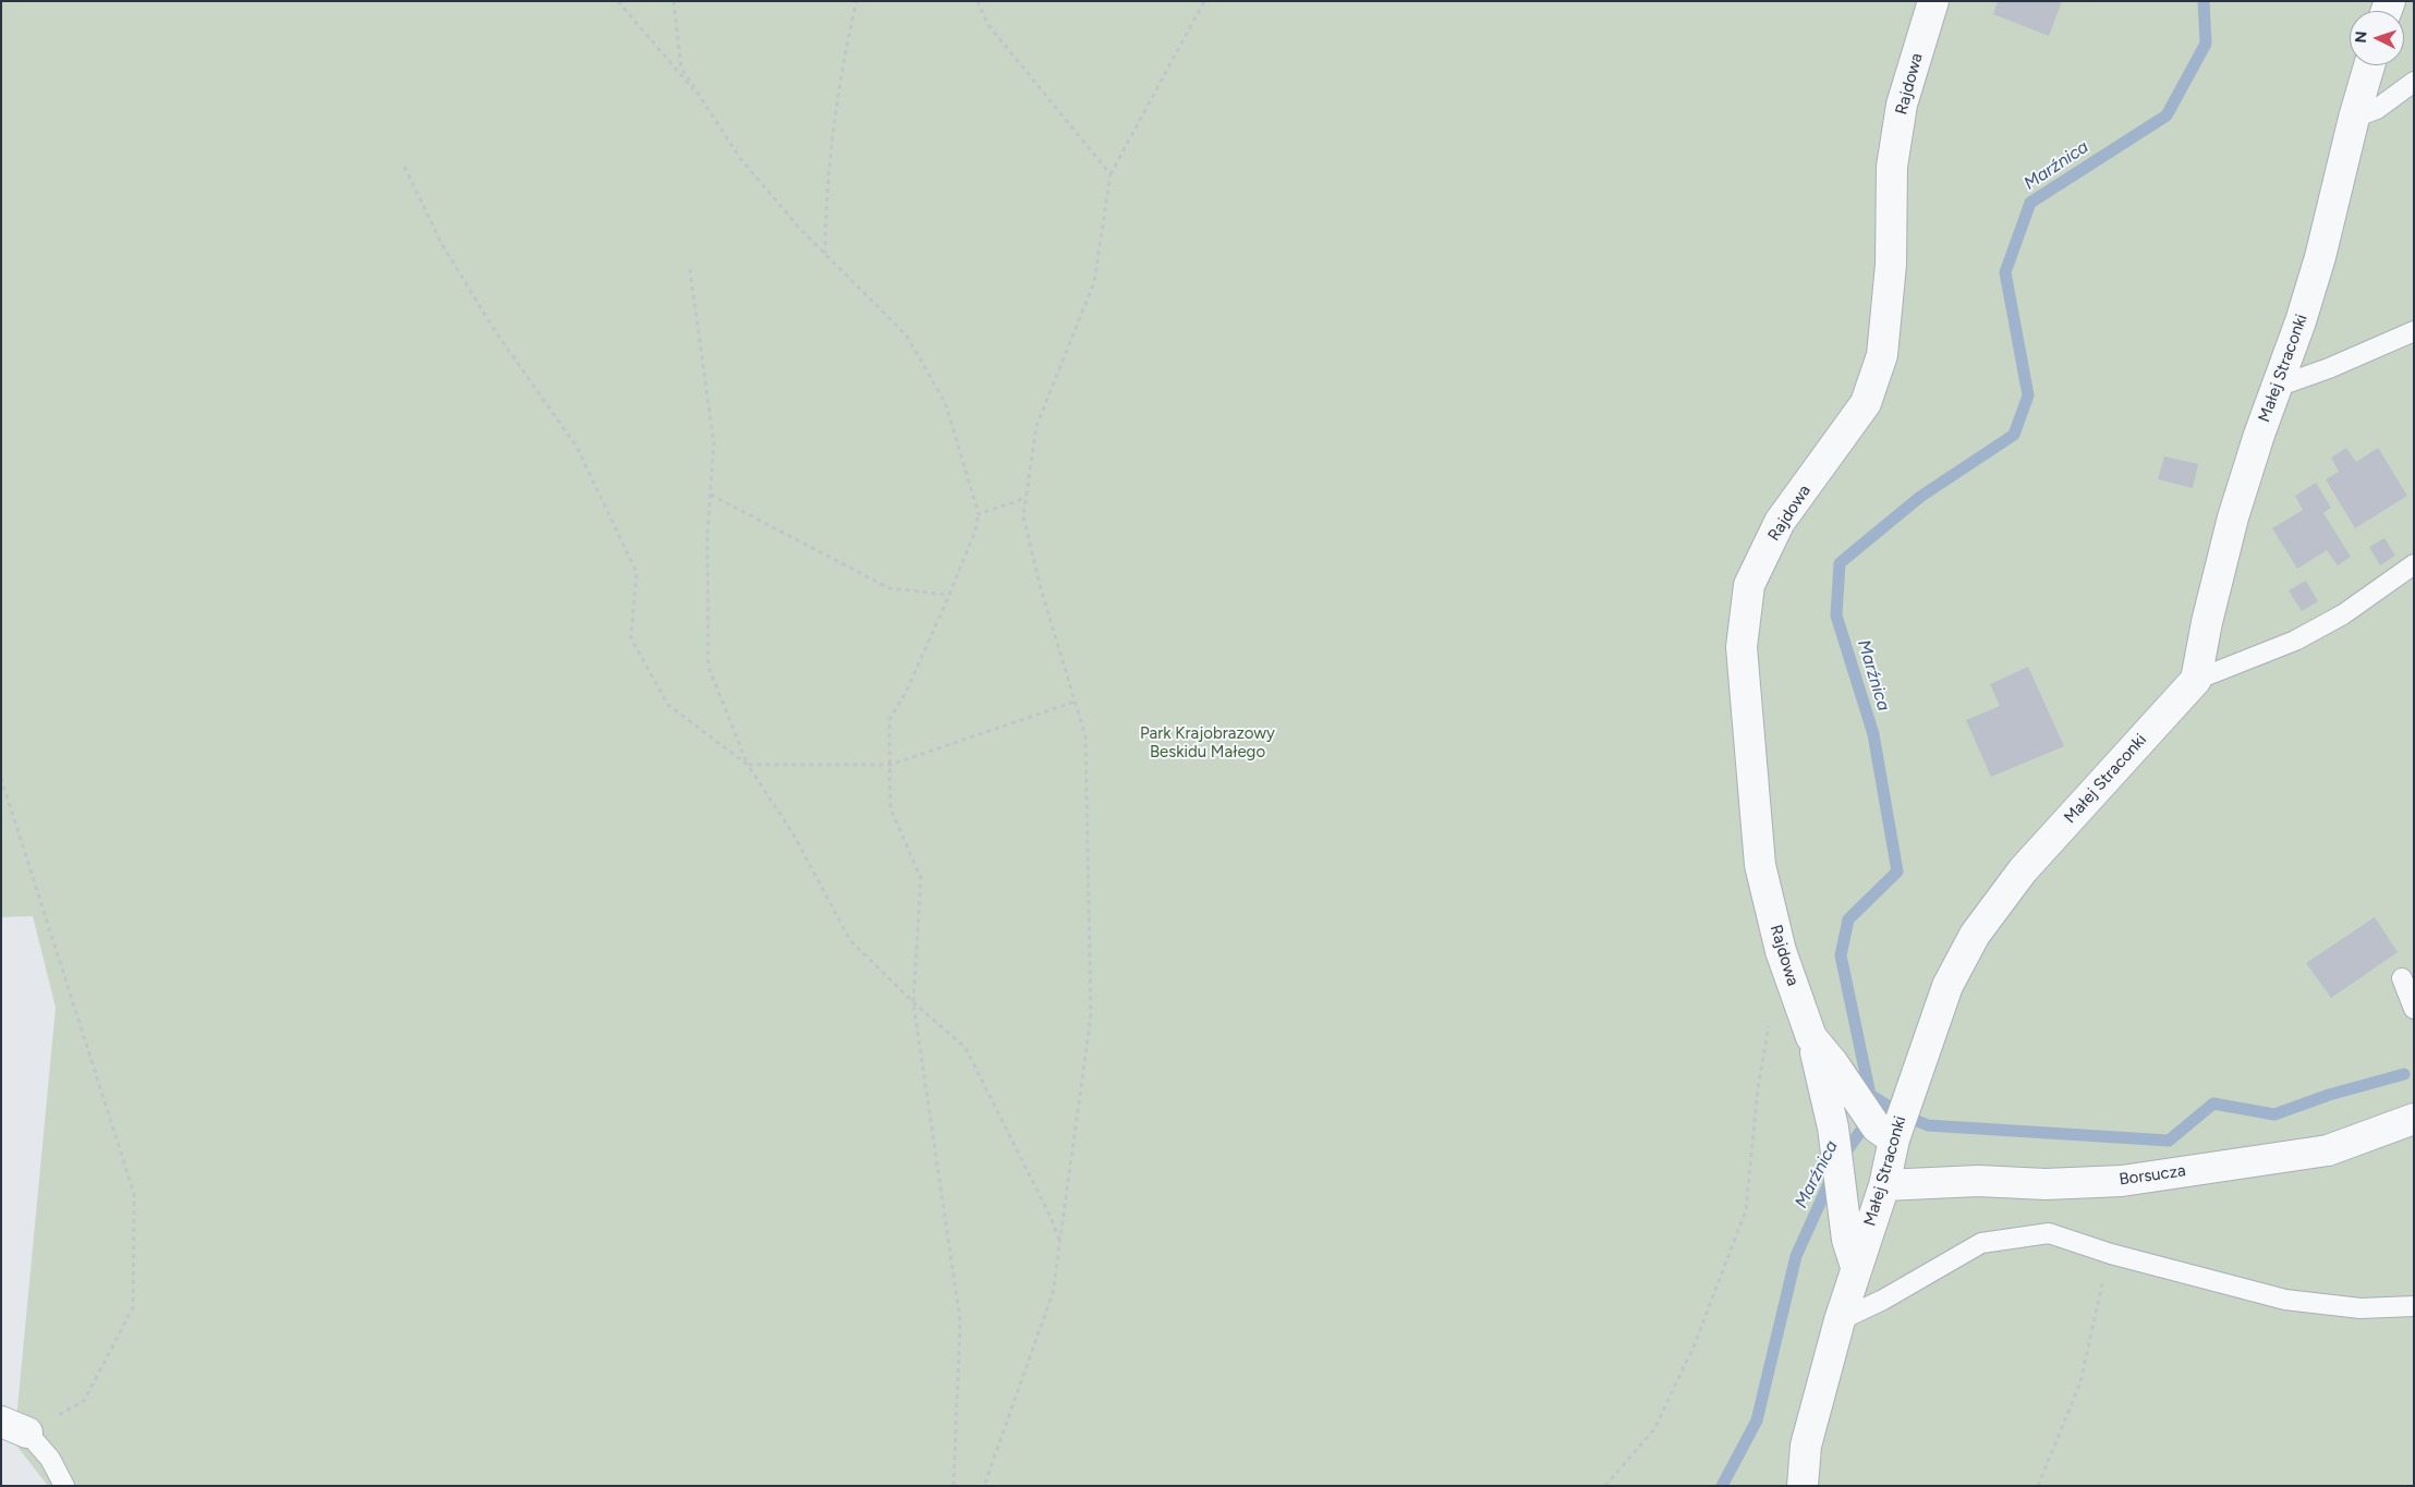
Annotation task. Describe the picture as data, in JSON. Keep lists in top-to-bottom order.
{
  "streets": {
    "street": ["Rajdowa", "Małej Straconki", "Borsucza"]
  },
  "crossings": [
    ["Rajdowa", "Małej Straconki"],
    ["Małej Straconki", "Borsucza"]
  ],
  "water": ["Marźnica"],
  "parks": ["Park Krajobrazowy Beskidu Małego"],
  "north": "left"
}
